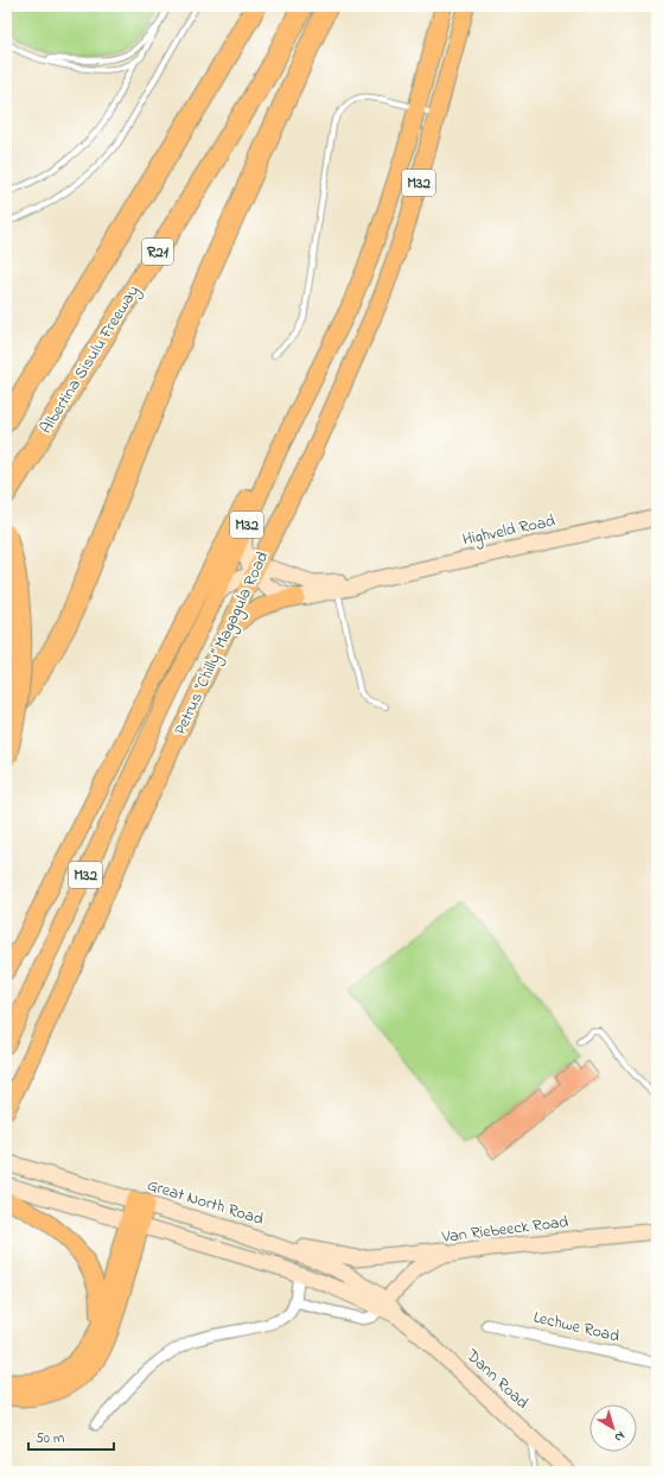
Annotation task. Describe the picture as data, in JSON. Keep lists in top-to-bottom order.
{
  "streets": {
    "highway": ["R21", "Albertina Sisulu Freeway"],
    "main road": [
      "M32",
      "Highveld Road",
      "Petrus “Chilly” Magagula Road",
      "Great North Road",
      "Van Riebeeck Road",
      "Dann Road"
    ],
    "street": ["Lechwe Road"]
  },
  "crossings": [
    ["Highveld Road", "Petrus “Chilly” Magagula Road"],
    ["Great North Road", "Van Riebeeck Road"],
    ["Great North Road", "Dann Road"],
    ["Van Riebeeck Road", "Dann Road"]
  ],
  "scale_bar": "50 m",
  "north": "bottom right"
}
